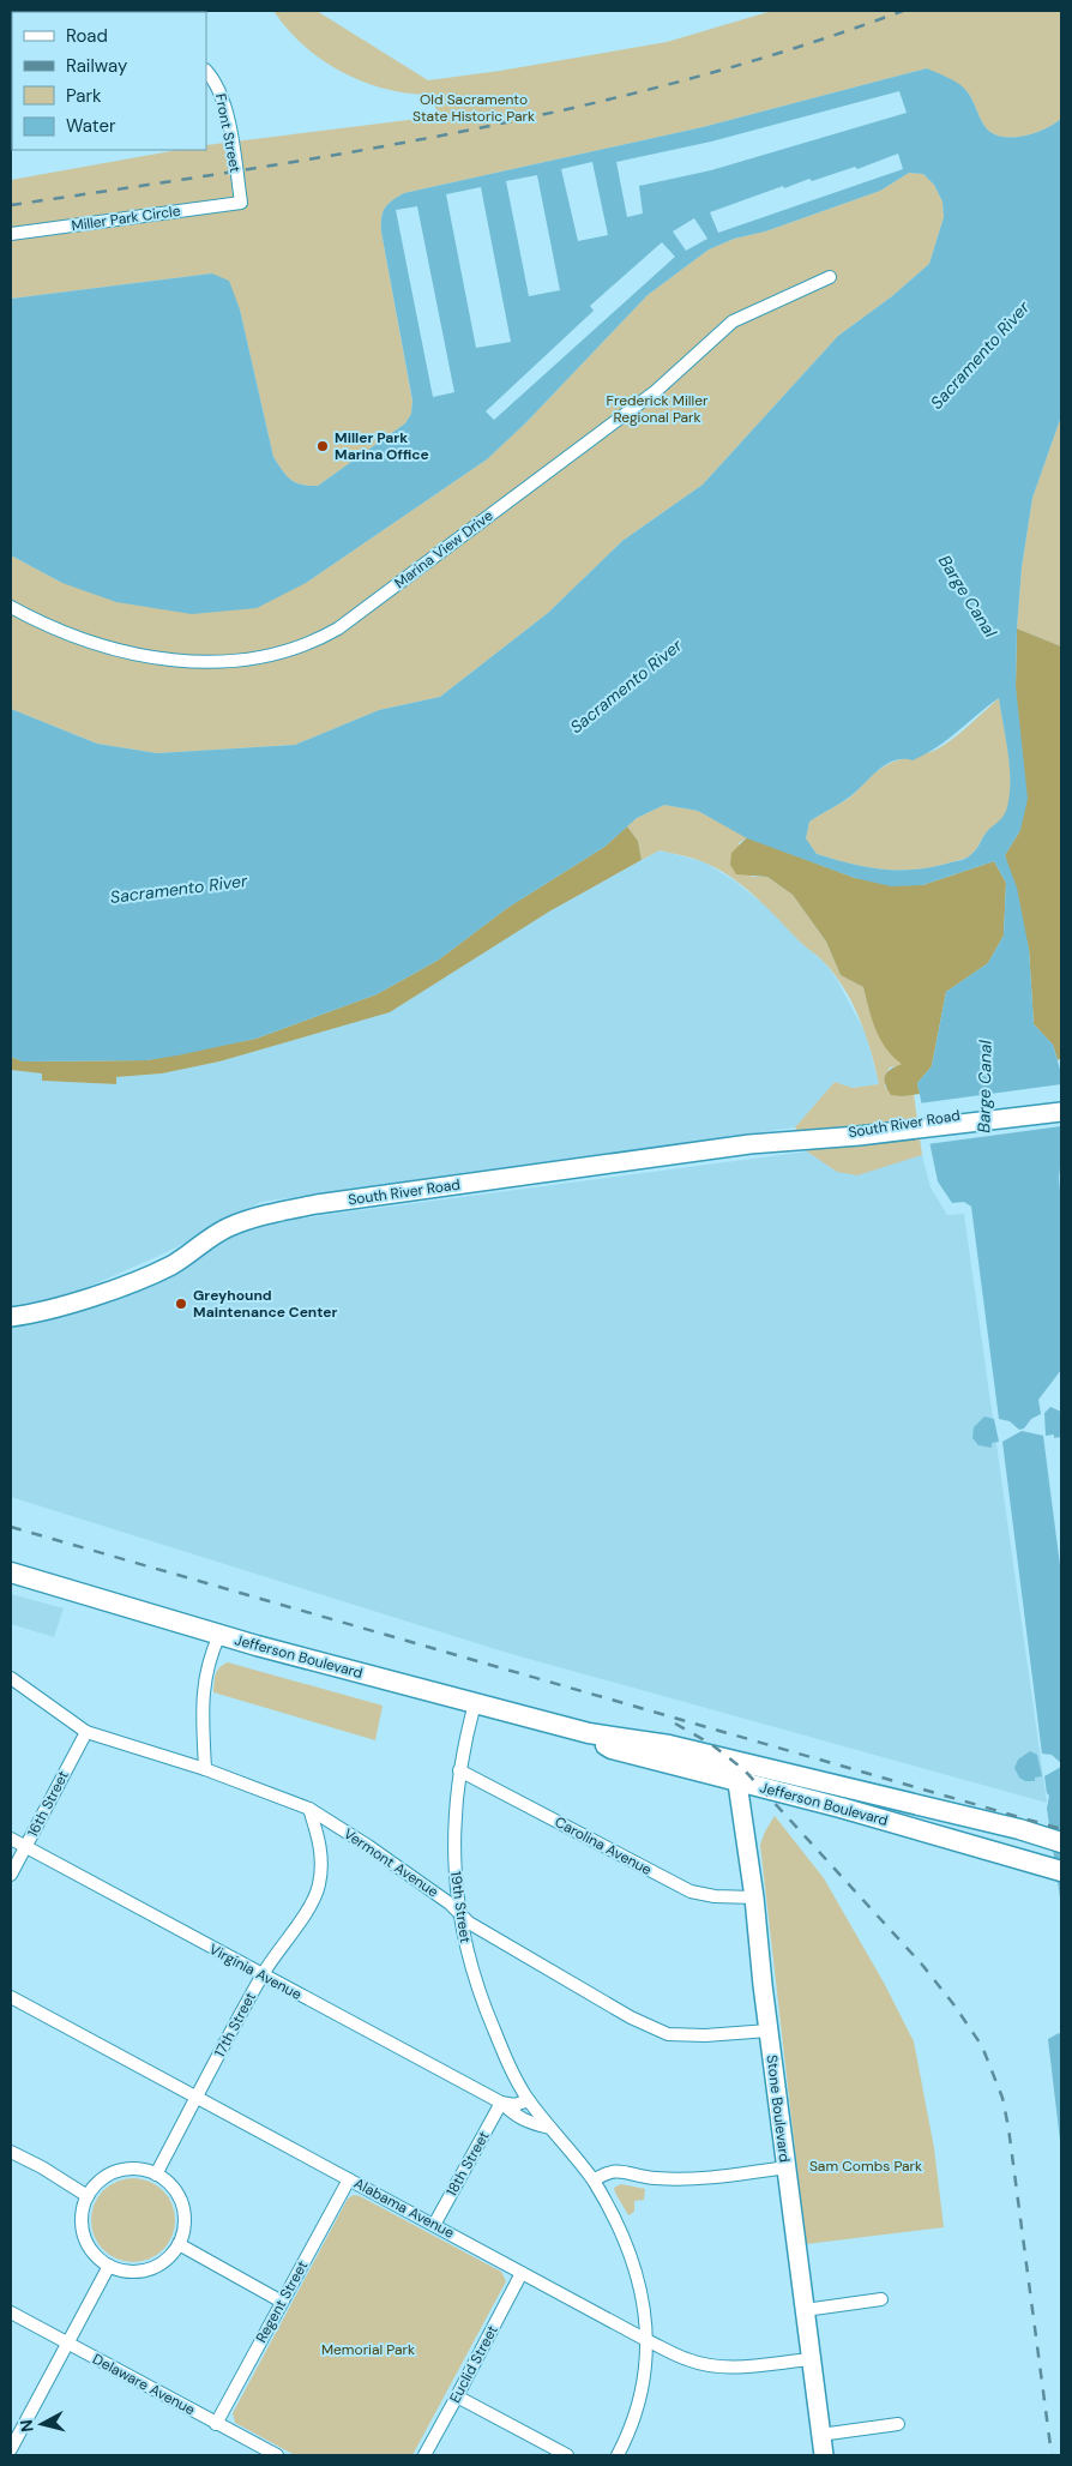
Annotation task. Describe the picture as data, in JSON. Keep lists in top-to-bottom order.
{
  "streets": {
    "main road": ["Jefferson Boulevard"],
    "street": [
      "Front Street",
      "Miller Park Circle",
      "Marina View Drive",
      "South River Road",
      "16th Street",
      "Carolina Avenue",
      "Vermont Avenue",
      "19th Street",
      "Virginia Avenue",
      "17th Street",
      "Stone Boulevard",
      "18th Street",
      "Alabama Avenue",
      "Regent Street",
      "Euclid Street",
      "Delaware Avenue"
    ]
  },
  "crossings": [
    ["Front Street", "Miller Park Circle"],
    ["Jefferson Boulevard", "19th Street"],
    ["Jefferson Boulevard", "Stone Boulevard"],
    ["16th Street", "Vermont Avenue"],
    ["16th Street", "Virginia Avenue"],
    ["Carolina Avenue", "19th Street"],
    ["Carolina Avenue", "Stone Boulevard"],
    ["Vermont Avenue", "19th Street"],
    ["Vermont Avenue", "17th Street"],
    ["Vermont Avenue", "Stone Boulevard"],
    ["19th Street", "Virginia Avenue"],
    ["Virginia Avenue", "17th Street"],
    ["Virginia Avenue", "18th Street"],
    ["17th Street", "Alabama Avenue"],
    ["Stone Boulevard", "Alabama Avenue"],
    ["18th Street", "Alabama Avenue"],
    ["Alabama Avenue", "Regent Street"],
    ["Alabama Avenue", "Euclid Street"],
    ["Regent Street", "Delaware Avenue"]
  ],
  "water": ["Sacramento River", "Barge Canal"],
  "parks": [
    "Old Sacramento State Historic Park",
    "Frederick Miller Regional Park",
    "Sam Combs Park",
    "Memorial Park"
  ],
  "places": ["Miller Park Marina Office", "Greyhound Maintenance Center"],
  "legend": [
    "Road",
    "Railway",
    "Park",
    "Water"
  ],
  "north": "left"
}
